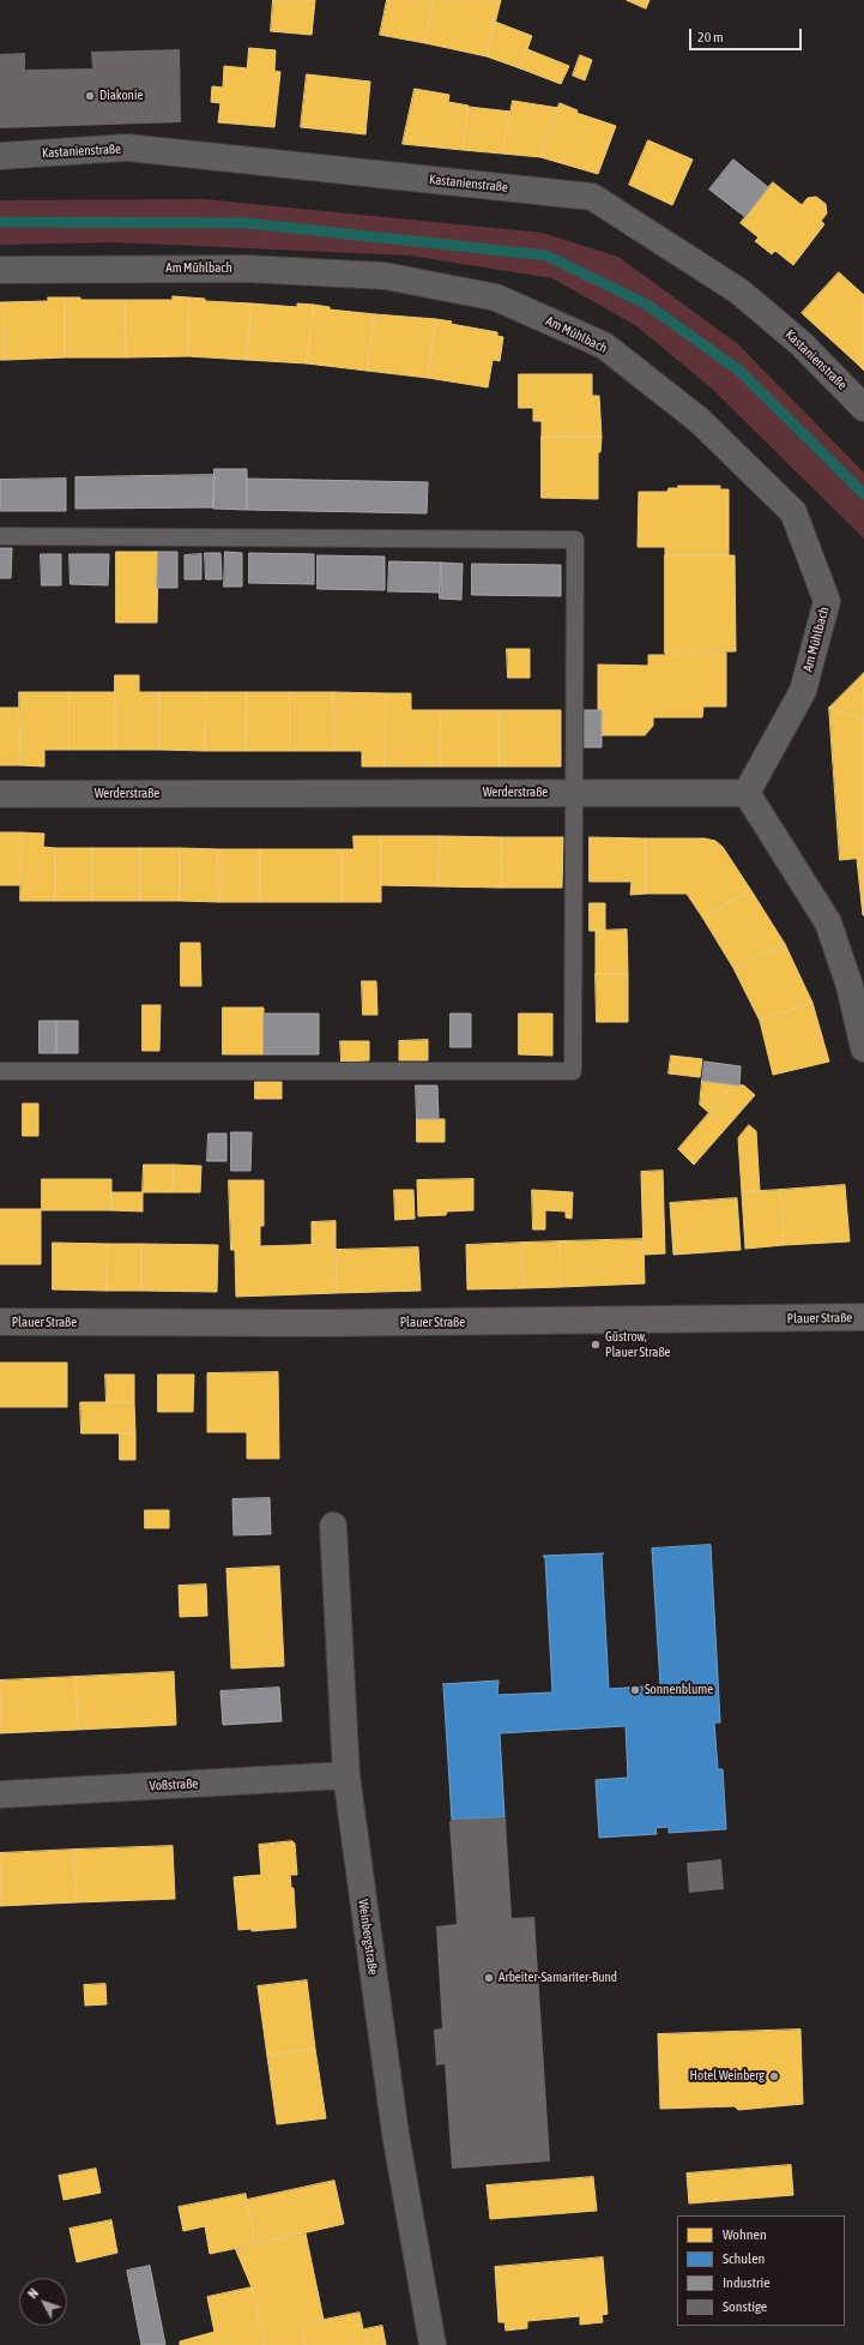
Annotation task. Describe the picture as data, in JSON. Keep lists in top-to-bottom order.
{
  "streets": {
    "main road": ["Plauer Straße"],
    "street": [
      "Kastanienstraße",
      "Am Mühlbach",
      "Werderstraße",
      "Voßstraße",
      "Weinbergstraße"
    ]
  },
  "crossings": [
    ["Am Mühlbach", "Werderstraße"],
    ["Voßstraße", "Weinbergstraße"]
  ],
  "places": [
    "Diakonie",
    "Güstrow, Plauer Straße",
    "Sonnenblume",
    "Arbeiter-Samariter-Bund",
    "Hotel Weinberg"
  ],
  "legend": [
    "Wohnen",
    "Schulen",
    "Industrie",
    "Sonstige"
  ],
  "scale_bar": "20 m",
  "north": "top left"
}
